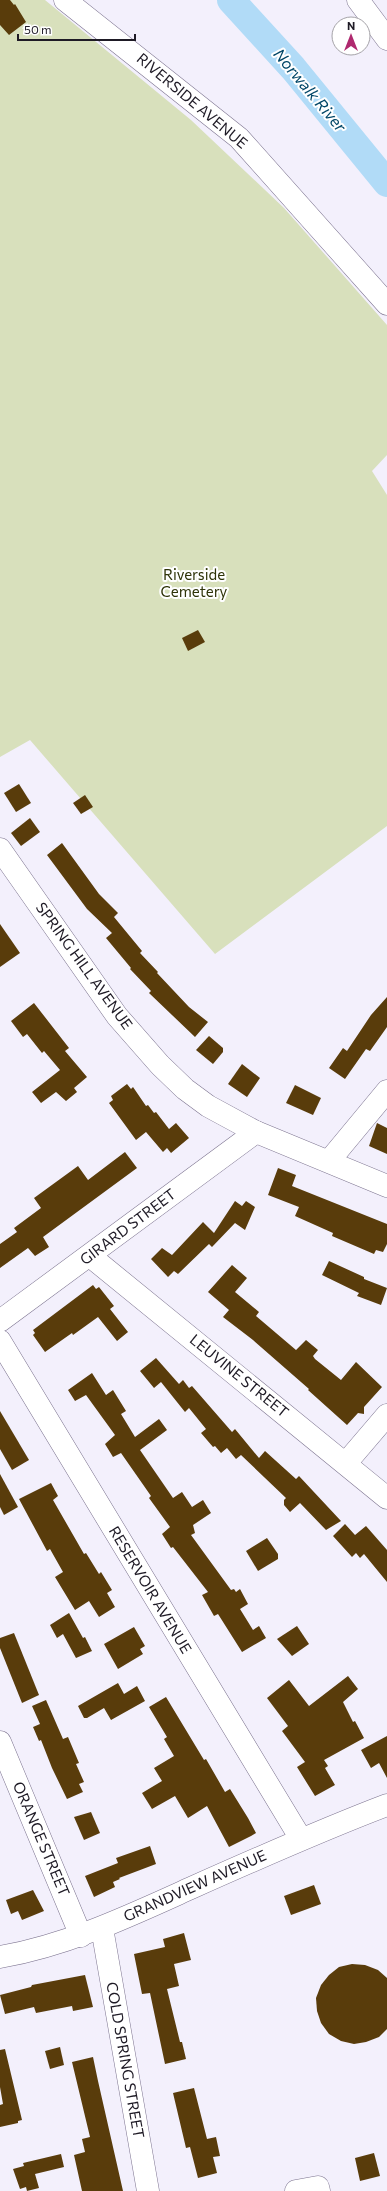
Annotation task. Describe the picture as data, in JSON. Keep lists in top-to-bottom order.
{
  "streets": {
    "main road": [
      "RIVERSIDE AVENUE",
      "SPRING HILL AVENUE",
      "GIRARD STREET",
      "LEUVINE STREET",
      "RESERVOIR AVENUE",
      "ORANGE STREET",
      "GRANDVIEW AVENUE",
      "COLD SPRING STREET"
    ]
  },
  "crossings": [
    ["SPRING HILL AVENUE", "GIRARD STREET"],
    ["GIRARD STREET", "LEUVINE STREET"],
    ["RESERVOIR AVENUE", "GRANDVIEW AVENUE"],
    ["ORANGE STREET", "GRANDVIEW AVENUE"],
    ["GRANDVIEW AVENUE", "COLD SPRING STREET"]
  ],
  "water": ["Norwalk River"],
  "parks": ["Riverside Cemetery"],
  "scale_bar": "50 m",
  "north": "top"
}
